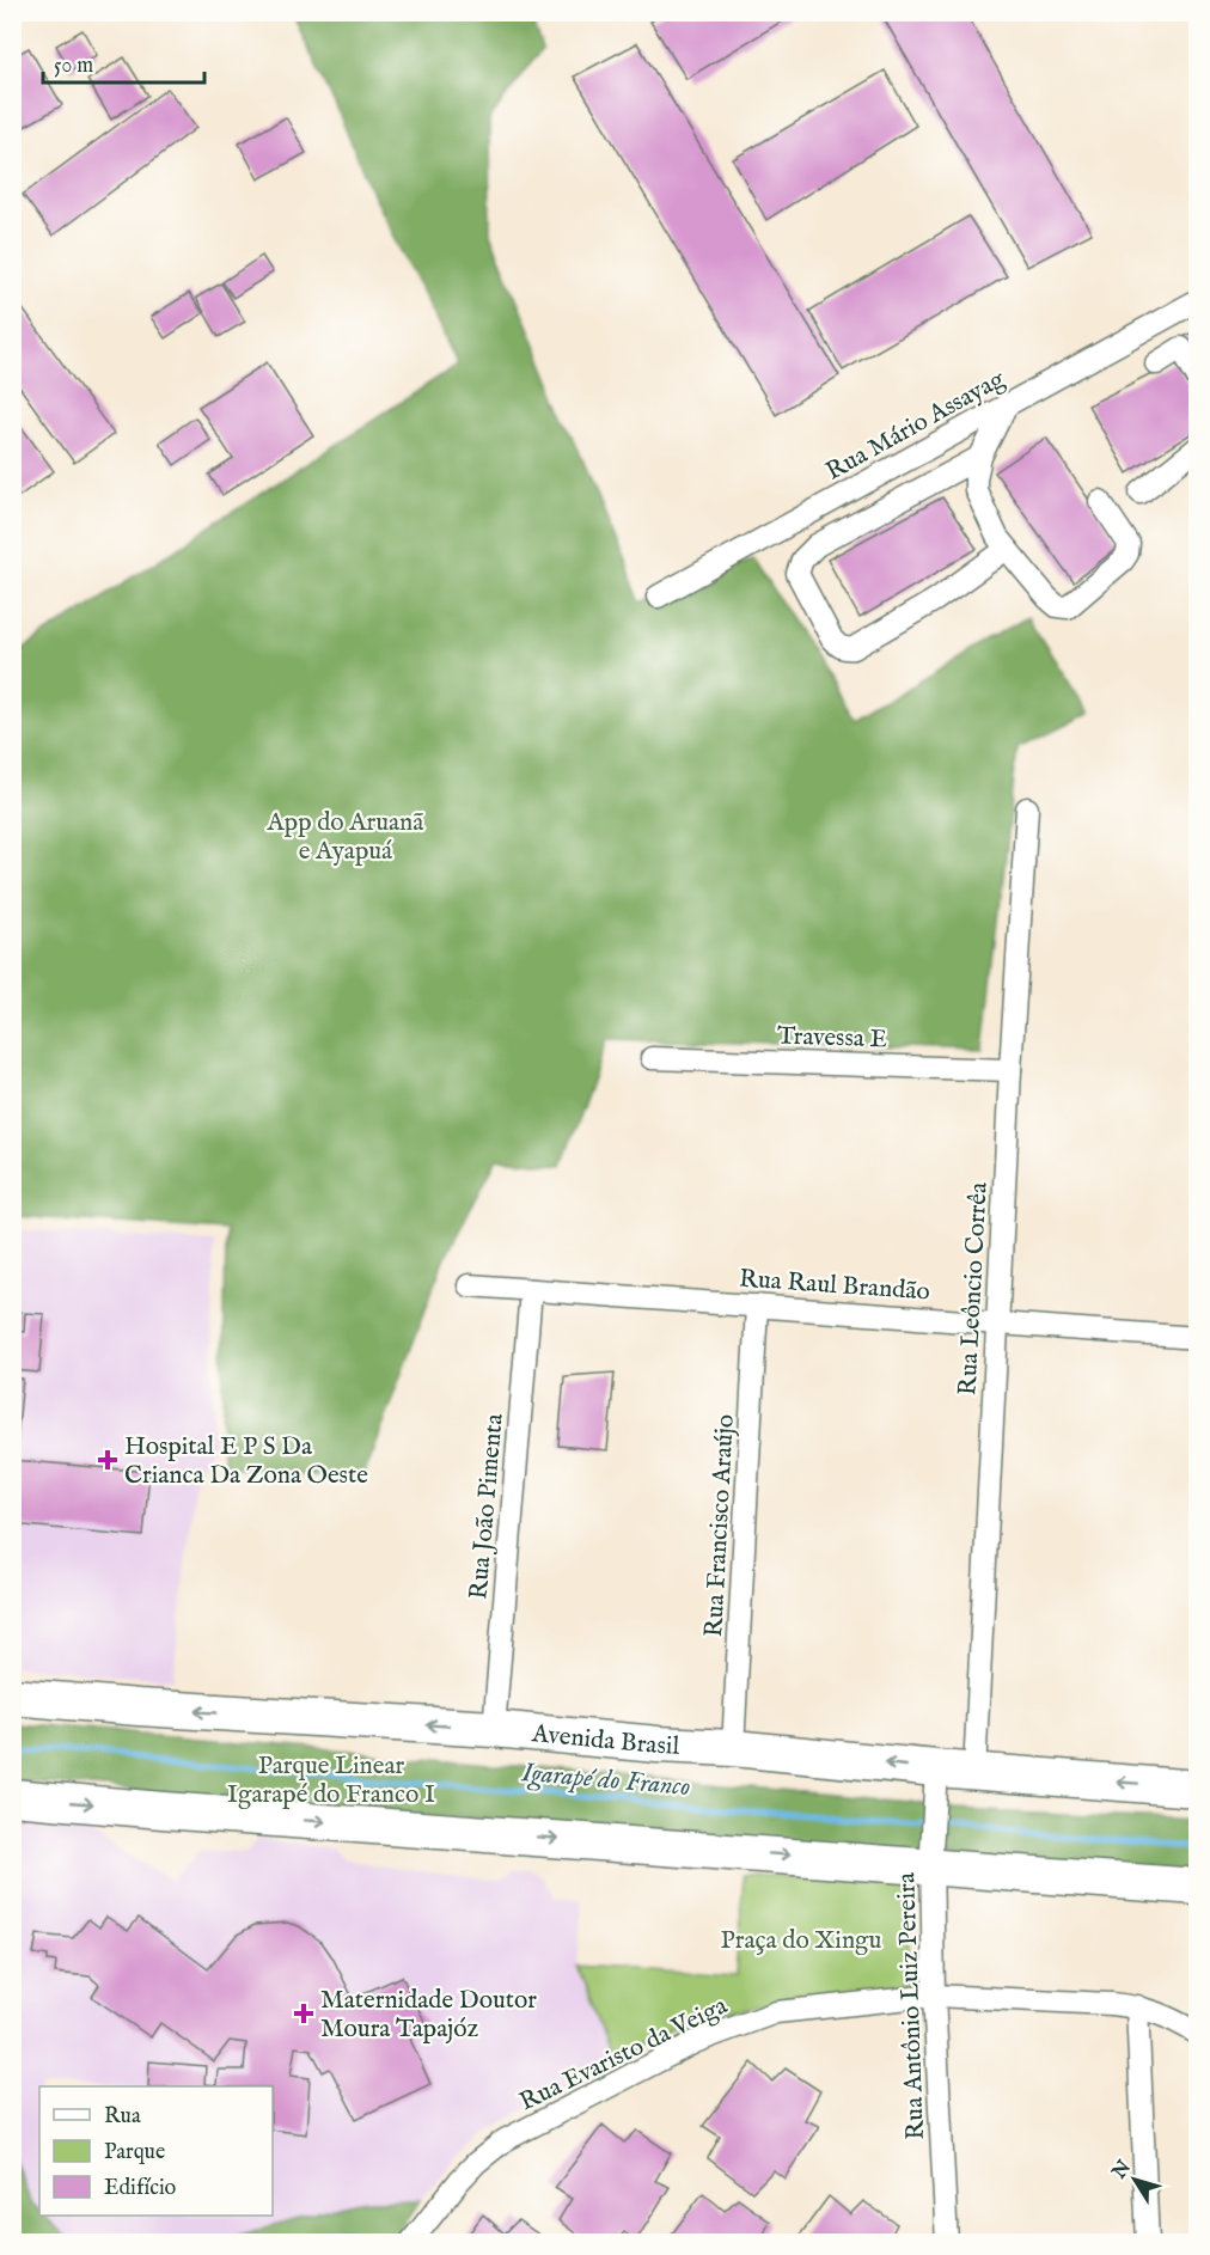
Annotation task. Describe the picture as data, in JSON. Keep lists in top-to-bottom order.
{
  "streets": {
    "highway": ["Avenida Brasil"],
    "street": [
      "Rua Mário Assayag",
      "Travessa E",
      "Rua Raul Brandão",
      "Rua Leôncio Corrêa",
      "Rua João Pimenta",
      "Rua Francisco Araújo",
      "Rua Antônio Luiz Pereira",
      "Rua Evaristo da Veiga"
    ]
  },
  "crossings": [
    ["Travessa E", "Rua Leôncio Corrêa"],
    ["Rua Raul Brandão", "Rua Leôncio Corrêa"],
    ["Rua Raul Brandão", "Rua João Pimenta"],
    ["Rua Raul Brandão", "Rua Francisco Araújo"],
    ["Rua Leôncio Corrêa", "Avenida Brasil"],
    ["Rua João Pimenta", "Avenida Brasil"],
    ["Rua Francisco Araújo", "Avenida Brasil"],
    ["Avenida Brasil", "Rua Antônio Luiz Pereira"],
    ["Rua Antônio Luiz Pereira", "Rua Evaristo da Veiga"]
  ],
  "water": ["Igarapé do Franco"],
  "parks": ["App do Aruanã e Ayapuá", "Parque Linear Igarapé do Franco I", "Praça do Xingu"],
  "places": {
    "health": ["Hospital E P S Da Crianca Da Zona Oeste", "Maternidade Doutor Moura Tapajóz"]
  },
  "legend": ["Rua", "Parque", "Edifício"],
  "scale_bar": "50 m",
  "north": "top left"
}
